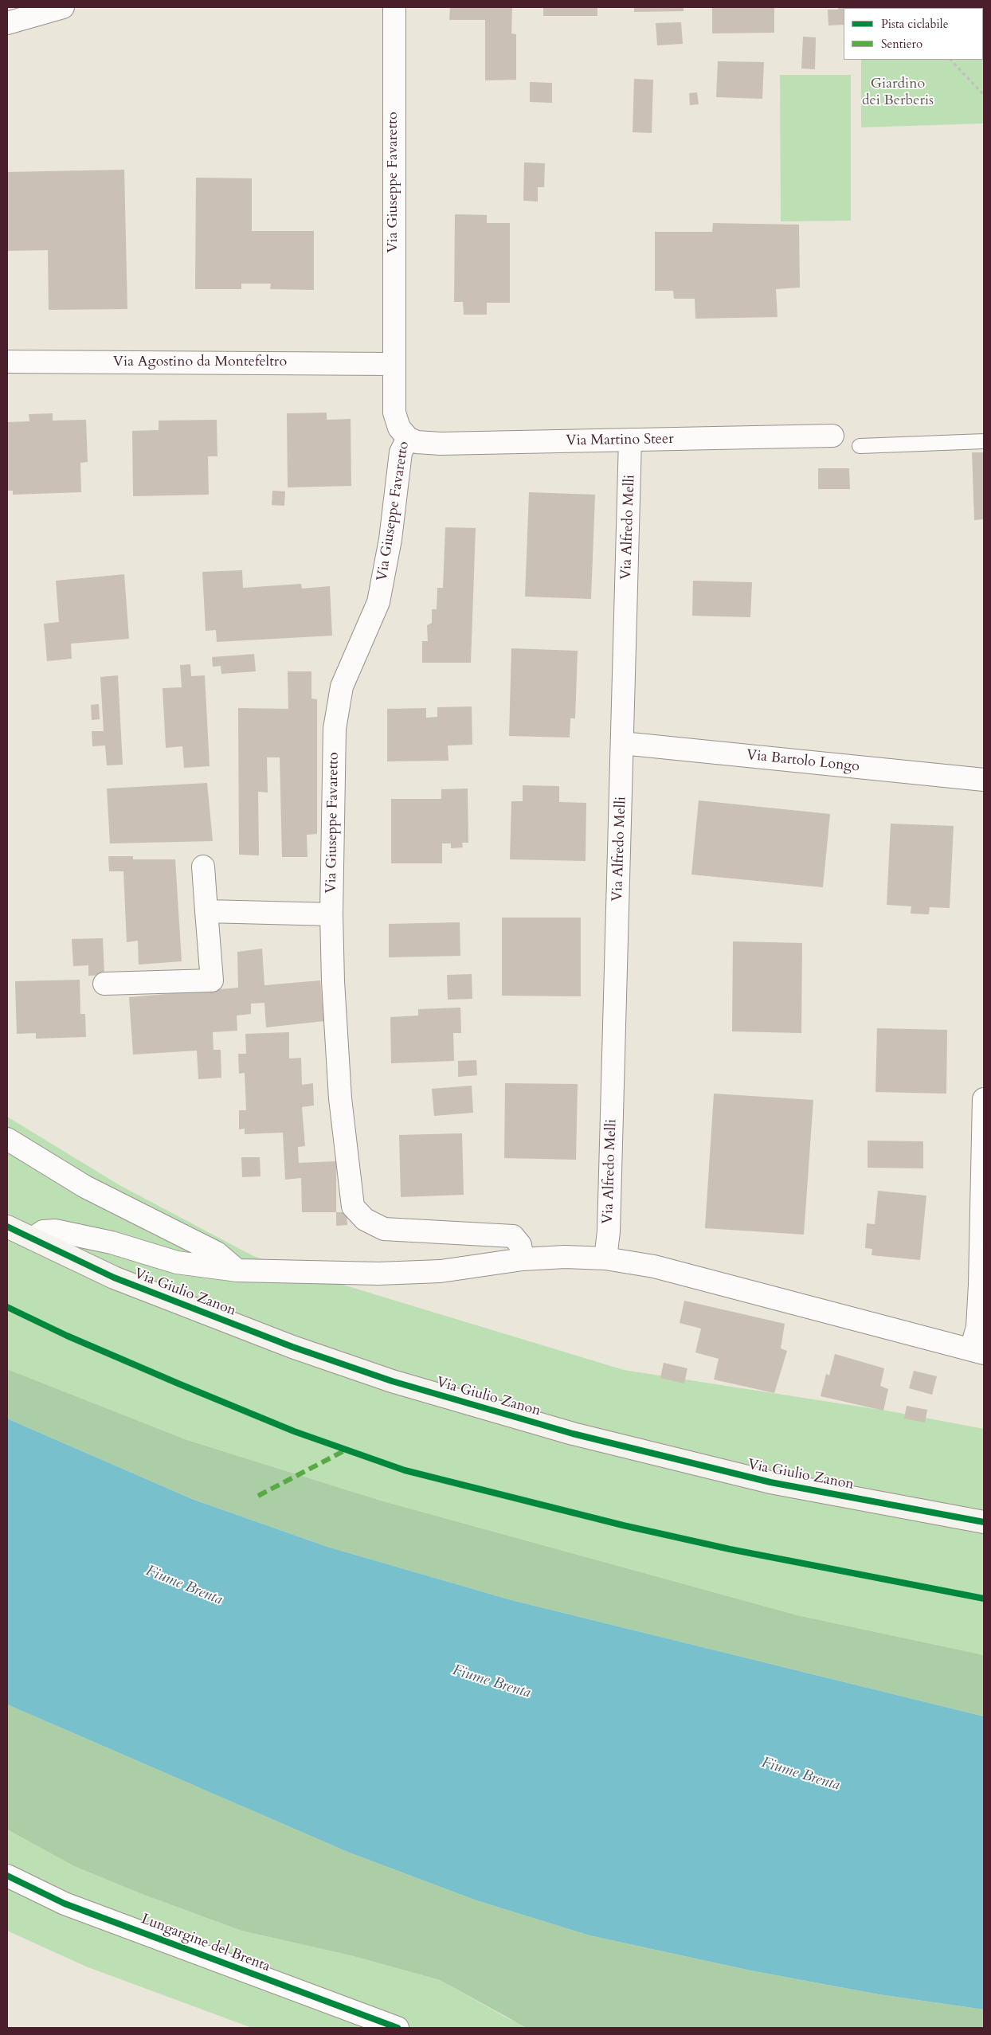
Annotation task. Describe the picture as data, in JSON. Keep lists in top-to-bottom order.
{
  "streets": {
    "street": [
      "Via Giuseppe Favaretto",
      "Via Agostino da Montefeltro",
      "Via Martino Steer",
      "Via Alfredo Melli",
      "Via Bartolo Longo",
      "Via Giulio Zanon",
      "Lungargine del Brenta"
    ]
  },
  "crossings": [
    ["Via Giuseppe Favaretto", "Via Agostino da Montefeltro"],
    ["Via Giuseppe Favaretto", "Via Martino Steer"],
    ["Via Giuseppe Favaretto", "Via Giulio Zanon"],
    ["Via Martino Steer", "Via Alfredo Melli"],
    ["Via Alfredo Melli", "Via Bartolo Longo"],
    ["Via Alfredo Melli", "Via Giulio Zanon"]
  ],
  "water": ["Fiume Brenta"],
  "parks": ["Giardino dei Berberis"],
  "legend": ["Pista ciclabile", "Sentiero"]
}
